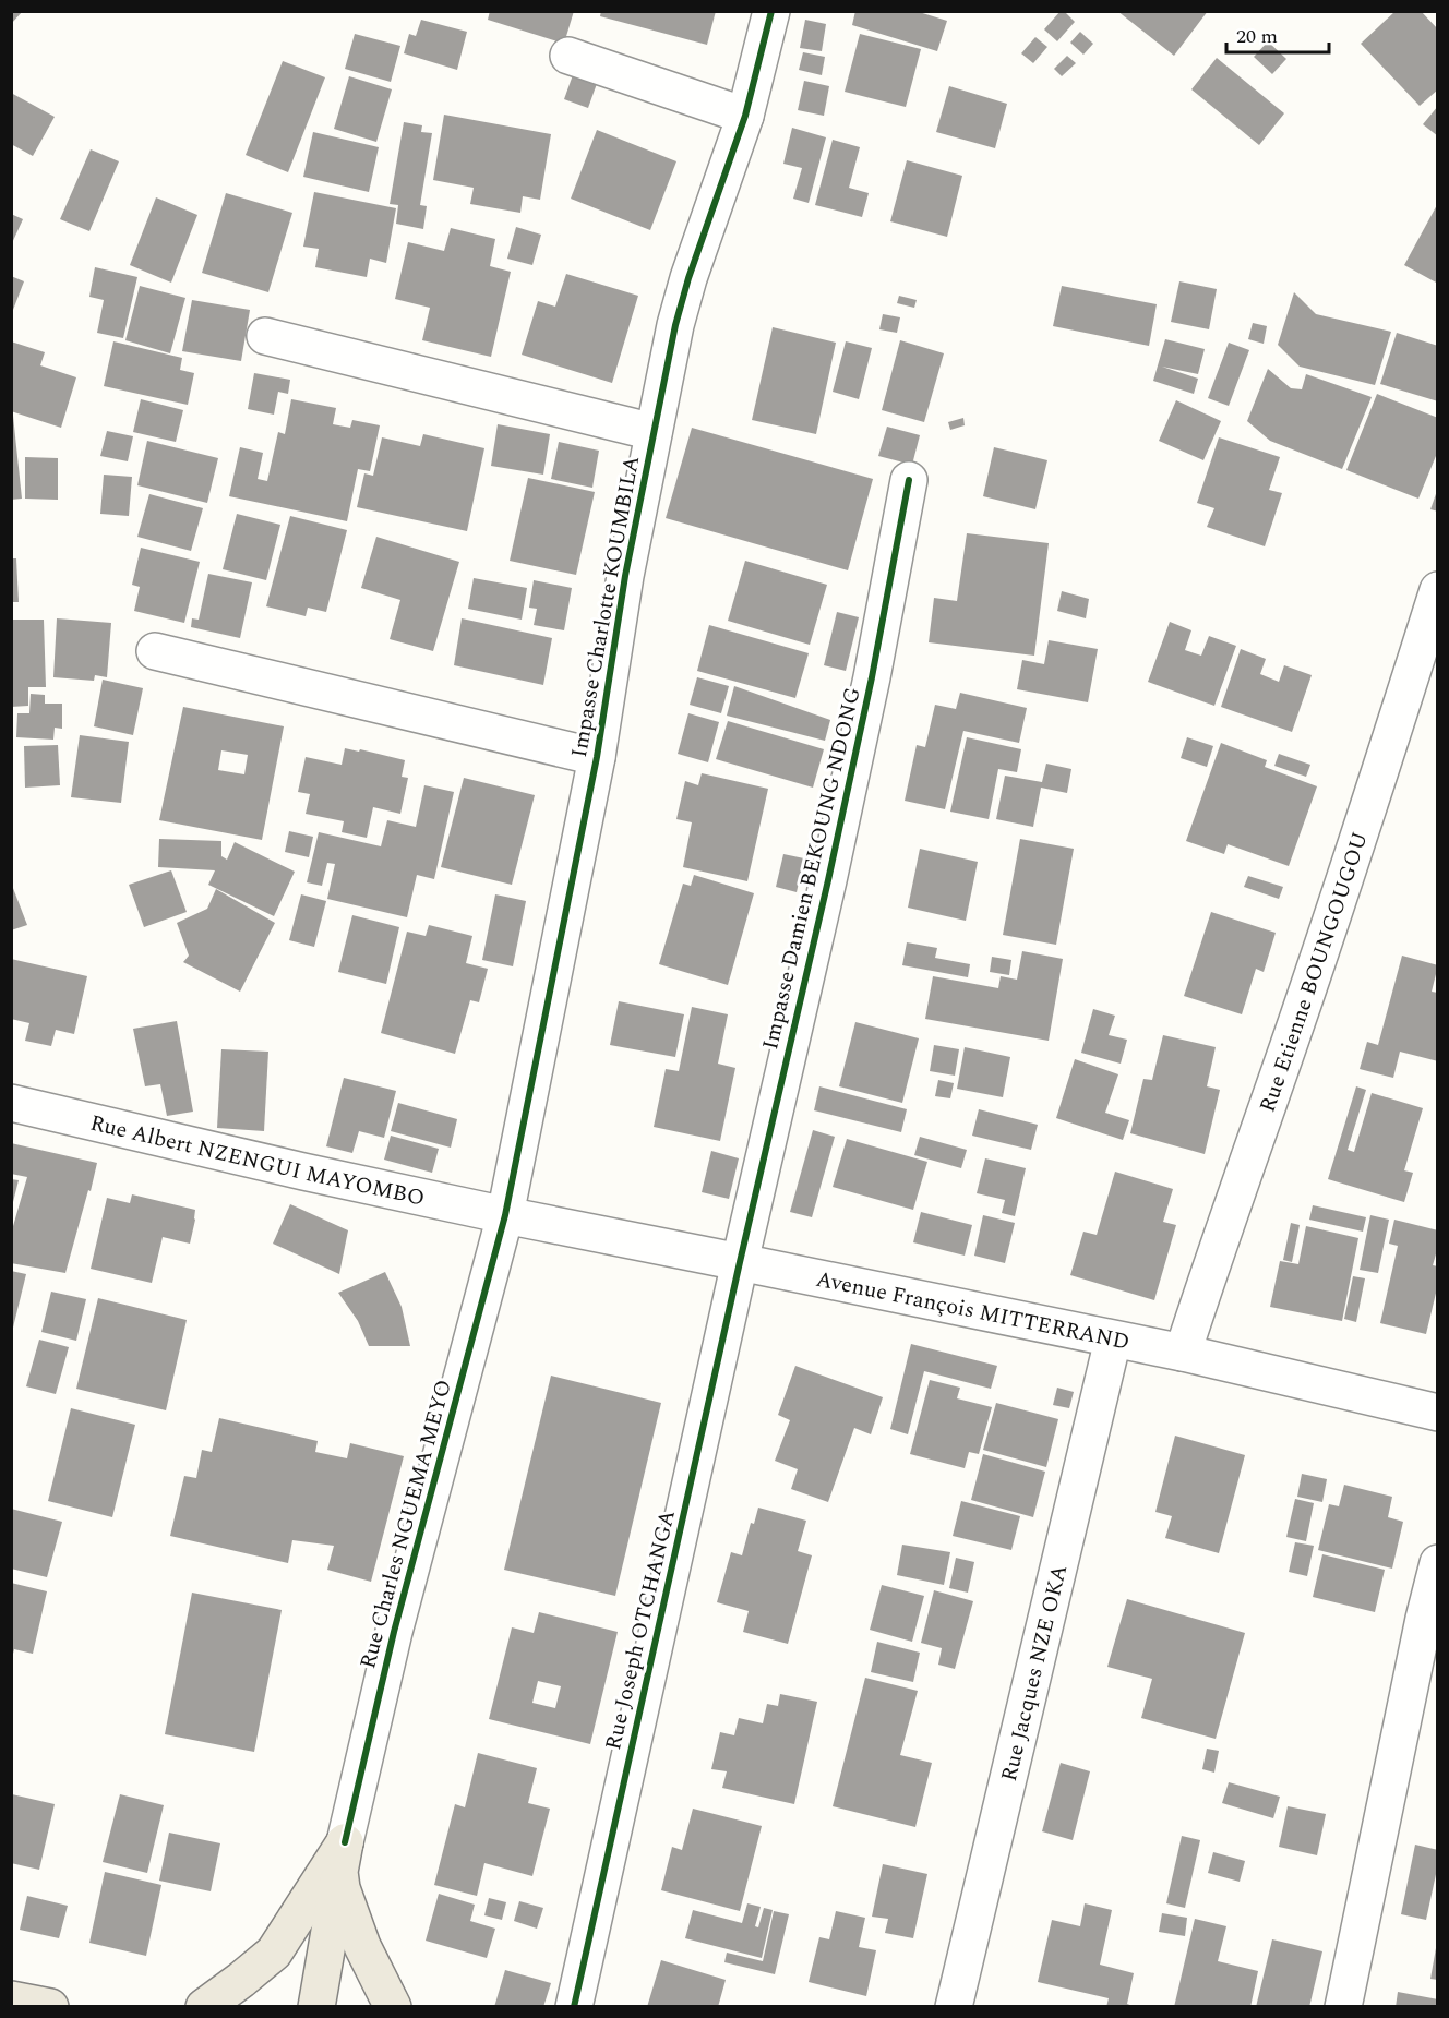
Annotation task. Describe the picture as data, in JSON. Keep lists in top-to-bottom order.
{
  "streets": {
    "main road": ["Rue Charles NGUEMA MEYO"],
    "street": [
      "Impasse Charlotte KOUMBILA",
      "Impasse Damien BEKOUNG NDONG",
      "Rue Etienne BOUNGOUGOU",
      "Rue Albert NZENGUI MAYOMBO",
      "Avenue François MITTERRAND",
      "Rue Joseph OTCHANGA",
      "Rue Jacques NZE OKA"
    ]
  },
  "crossings": [
    ["Impasse Charlotte KOUMBILA", "Rue Albert NZENGUI MAYOMBO"],
    ["Impasse Charlotte KOUMBILA", "Avenue François MITTERRAND"],
    ["Impasse Charlotte KOUMBILA", "Rue Charles NGUEMA MEYO"],
    ["Impasse Damien BEKOUNG NDONG", "Avenue François MITTERRAND"],
    ["Impasse Damien BEKOUNG NDONG", "Rue Joseph OTCHANGA"],
    ["Rue Etienne BOUNGOUGOU", "Avenue François MITTERRAND"],
    ["Rue Albert NZENGUI MAYOMBO", "Avenue François MITTERRAND"],
    ["Rue Albert NZENGUI MAYOMBO", "Rue Charles NGUEMA MEYO"],
    ["Avenue François MITTERRAND", "Rue Charles NGUEMA MEYO"],
    ["Avenue François MITTERRAND", "Rue Joseph OTCHANGA"],
    ["Avenue François MITTERRAND", "Rue Jacques NZE OKA"]
  ],
  "scale_bar": "20 m"
}
